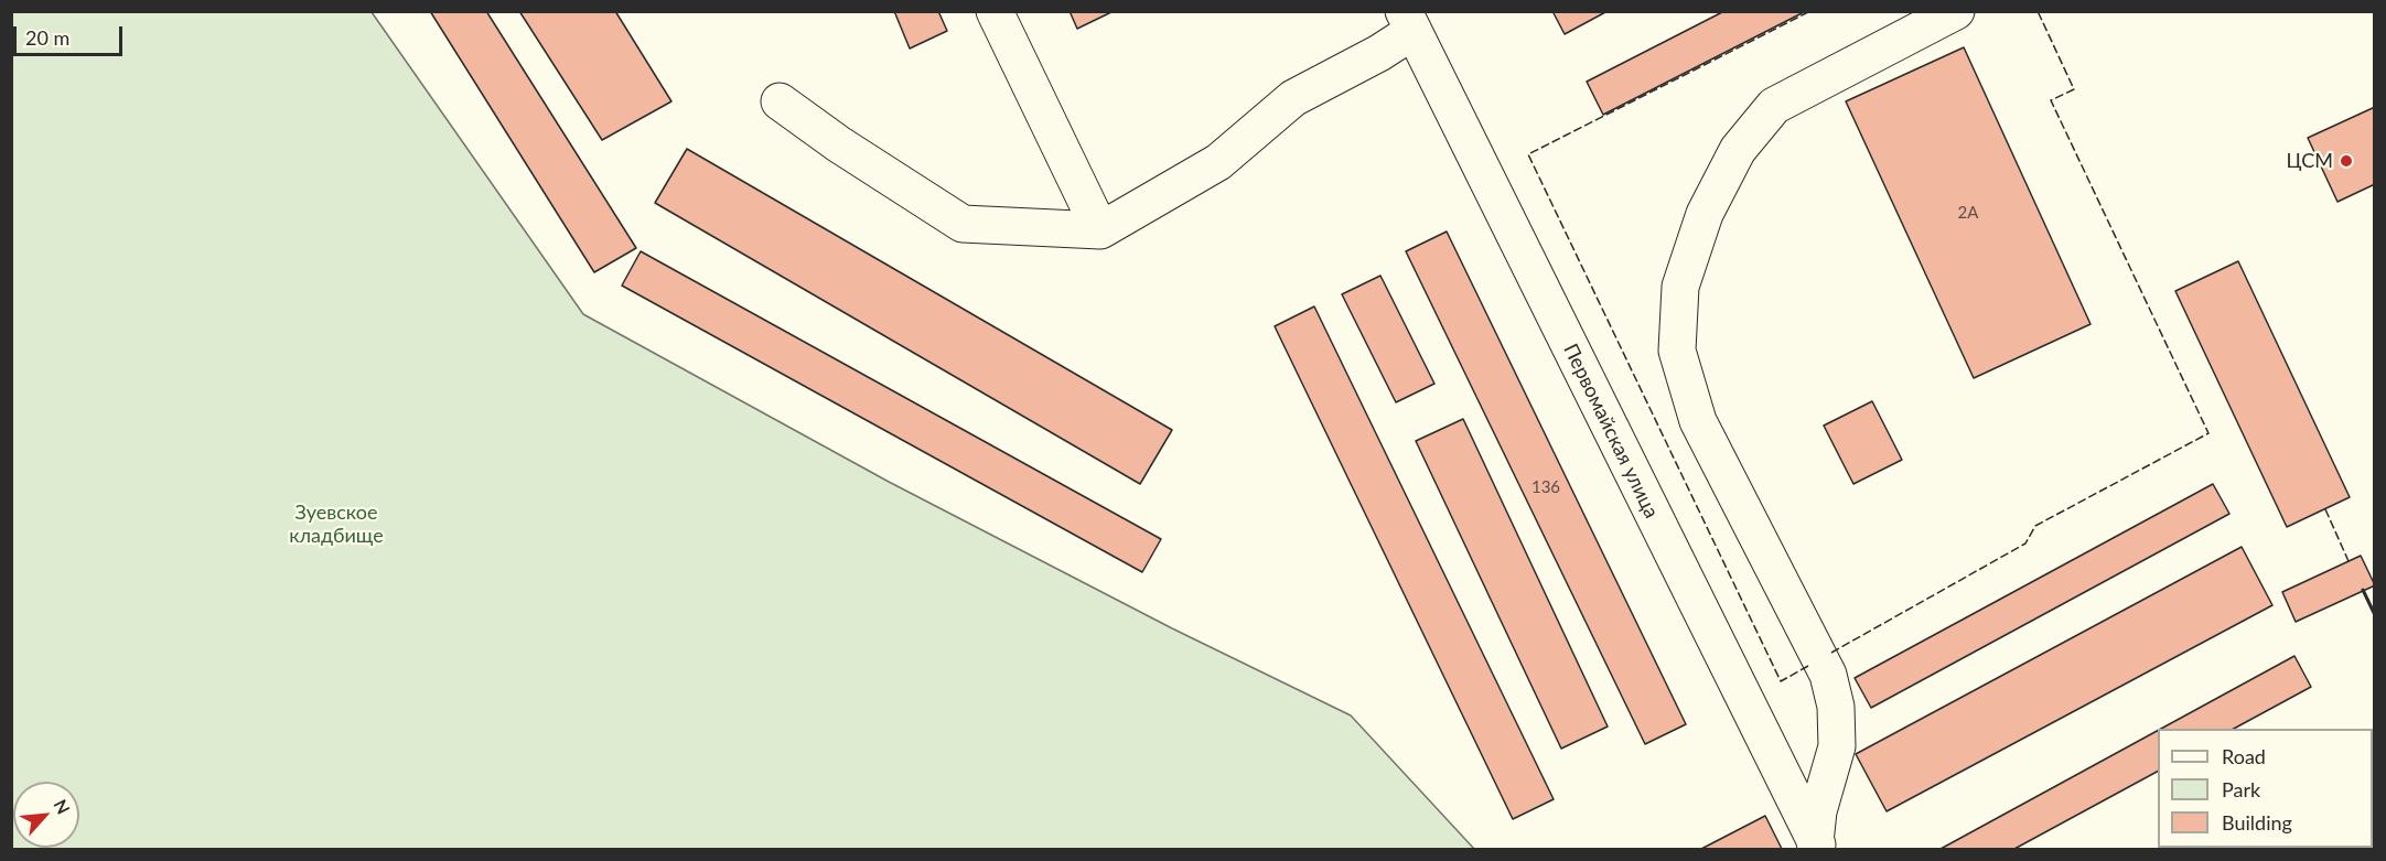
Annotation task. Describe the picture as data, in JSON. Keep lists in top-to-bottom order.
{
  "streets": {
    "street": ["Первомайская улица"]
  },
  "parks": ["Зуевское кладбище"],
  "places": ["ЦСМ"],
  "house_numbers": ["2А", "136"],
  "legend": ["Road", "Park", "Building"],
  "scale_bar": "20 m",
  "north": "top right"
}
